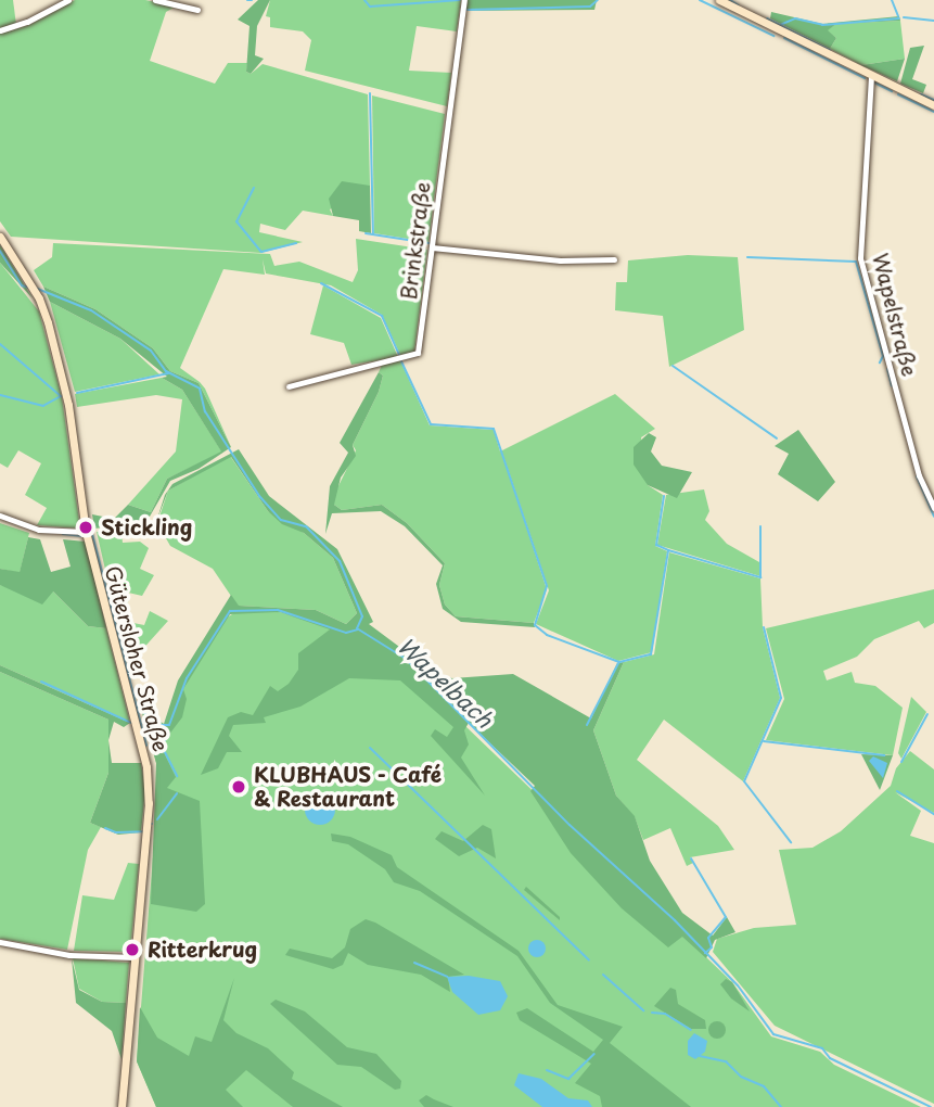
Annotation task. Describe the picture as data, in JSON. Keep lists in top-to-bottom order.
{
  "streets": {
    "main road": ["Gütersloher Straße"],
    "street": ["Brinkstraße", "Wapelstraße"]
  },
  "water": ["Wapelbach"],
  "places": ["Stickling", "KLUBHAUS - Café & Restaurant", "Ritterkrug"]
}
